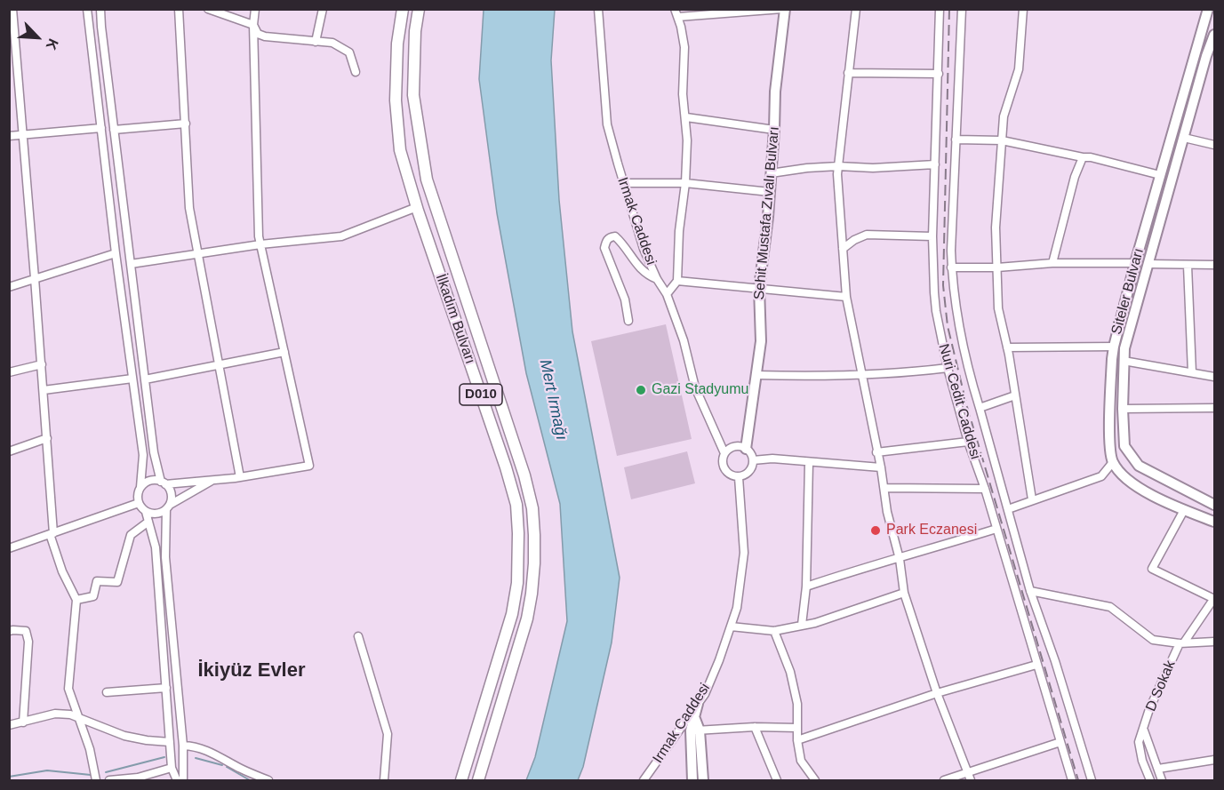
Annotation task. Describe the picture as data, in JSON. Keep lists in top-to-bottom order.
{
  "streets": {
    "highway": ["İlkadım Bulvarı", "D010"],
    "main road": ["Sehit Mustafa Zıvalı Bulvarı", "Siteler Bulvarı"],
    "street": ["Irmak Caddesi", "Nuri Cedit Caddesi", "D Sokak"]
  },
  "crossings": [
    ["Sehit Mustafa Zıvalı Bulvarı", "Irmak Caddesi"]
  ],
  "districts": ["İkiyüz Evler"],
  "water": ["Mert Irmağı"],
  "places": ["Gazi Stadyumu", "Park Eczanesi"],
  "north": "bottom right"
}
